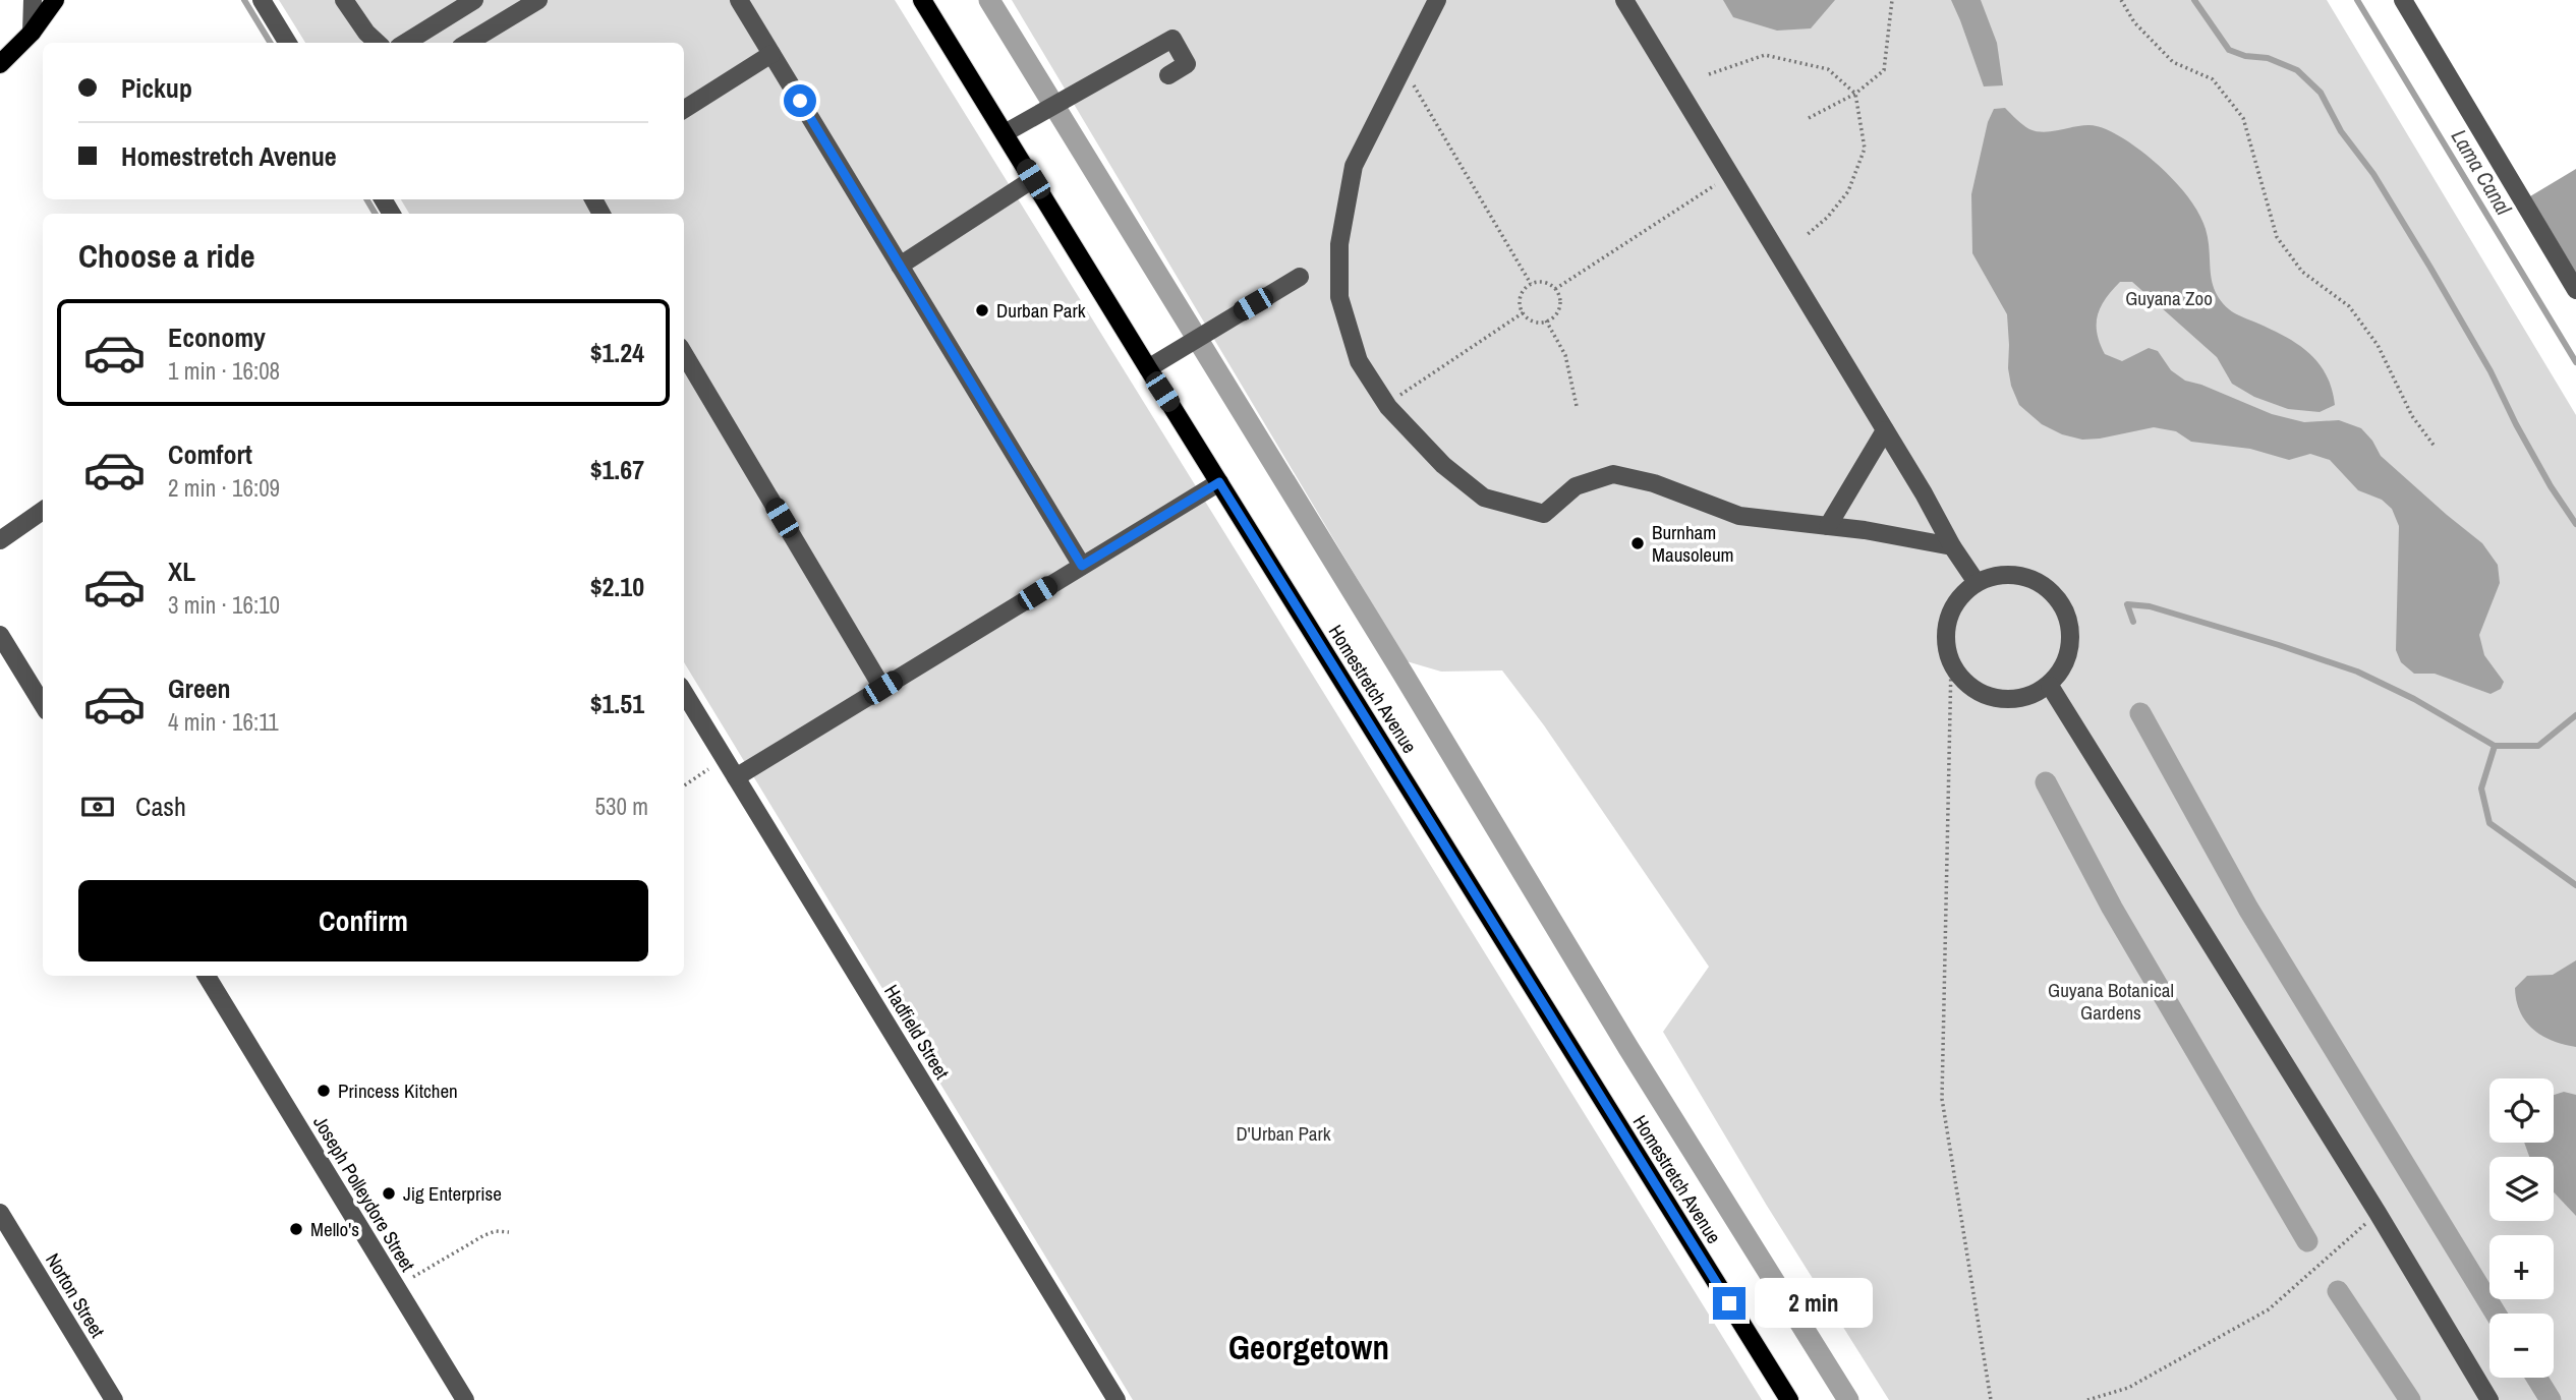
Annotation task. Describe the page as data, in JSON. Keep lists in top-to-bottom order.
{
  "streets": {
    "main road": ["Homestretch Avenue"],
    "street": ["Hadfield Street", "Joseph Polleydore Street", "Norton Street"]
  },
  "districts": ["Georgetown"],
  "water": ["Lama Canal"],
  "parks": ["Guyana Zoo", "Guyana Botanical Gardens", "D'Urban Park"],
  "places": [
    "Durban Park",
    "Burnham Mausoleum",
    "Princess Kitchen",
    "Jig Enterprise",
    "Mello's"
  ],
  "page": {
    "banner": ["Pickup", "Homestretch Avenue"],
    "heading": "Choose a ride",
    "list": [
      {
        "name": "Economy",
        "note": "1 min · 16:08",
        "value": "$1.24"
      },
      {
        "name": "Comfort",
        "note": "2 min · 16:09",
        "value": "$1.67"
      },
      {
        "name": "XL",
        "note": "3 min · 16:10",
        "value": "$2.10"
      },
      {
        "name": "Green",
        "note": "4 min · 16:11",
        "value": "$1.51"
      }
    ],
    "pay": ["Cash", "530 m"],
    "buttons": "Confirm",
    "map_buttons": ["+", "−"],
    "bubble": "2 min"
  }
}
